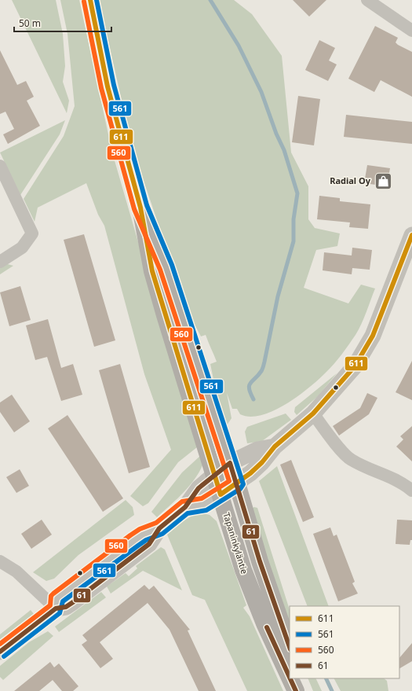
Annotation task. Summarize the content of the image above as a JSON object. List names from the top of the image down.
{
  "streets": {
    "main road": ["Tapaninkyläntie"]
  },
  "places": {
    "shop": ["Radial Oy"]
  },
  "lines": [
    "transit line 611",
    "transit line 561",
    "transit line 560",
    "transit line 61"
  ],
  "legend": [
    "611",
    "561",
    "560",
    "61"
  ],
  "scale_bar": "50 m"
}
